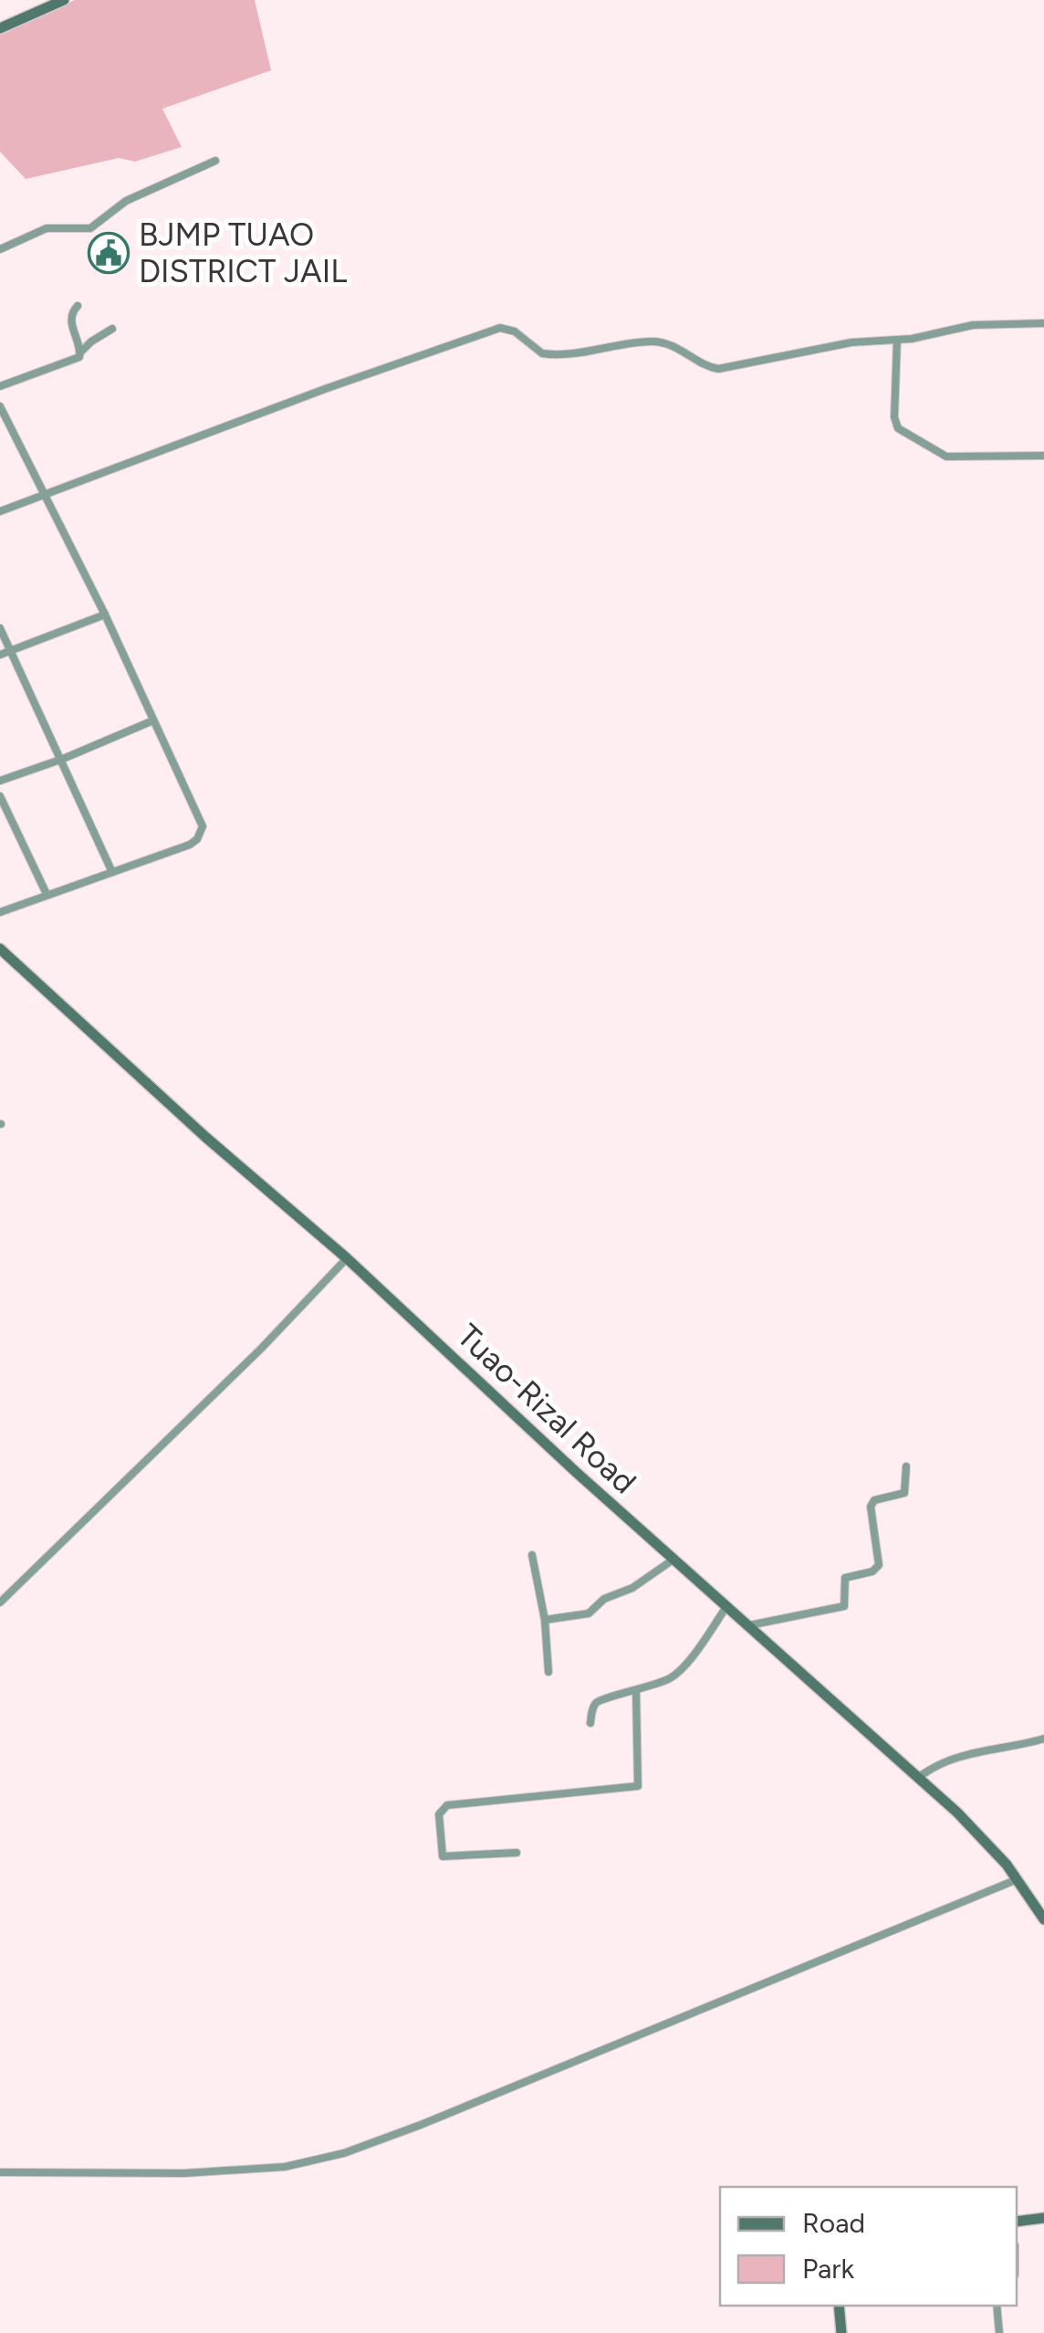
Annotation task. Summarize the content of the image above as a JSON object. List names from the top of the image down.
{
  "streets": {
    "main road": ["Tuao-Rizal Road"]
  },
  "places": {
    "public building": ["BJMP TUAO DISTRICT JAIL"]
  },
  "legend": ["Road", "Park"]
}
